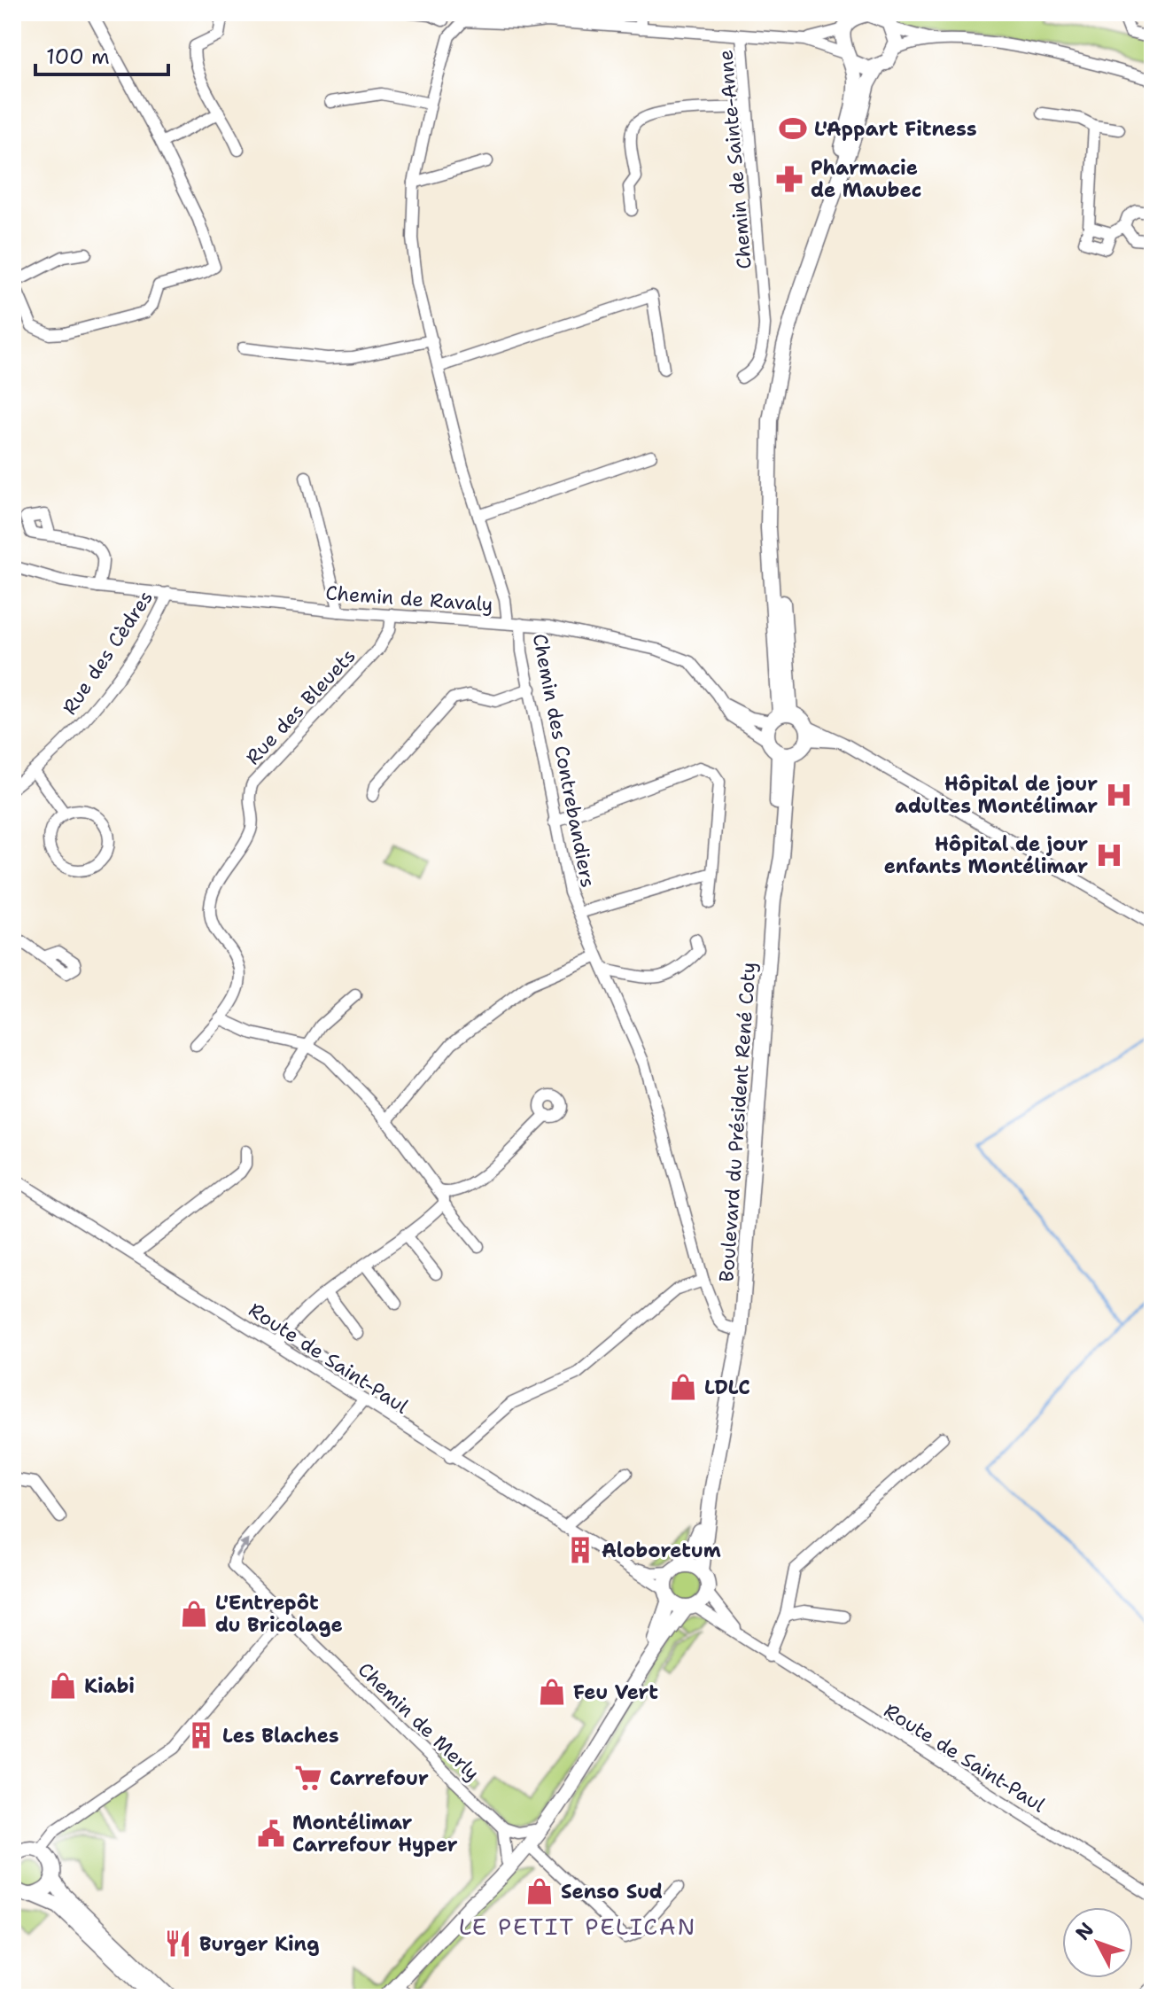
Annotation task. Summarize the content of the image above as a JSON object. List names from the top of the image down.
{
  "streets": {
    "main road": ["Boulevard du Président René Coty"],
    "street": [
      "Chemin de Sainte-Anne",
      "Chemin de Ravaly",
      "Rue des Cèdres",
      "Rue des Bleuets",
      "Chemin des Contrebandiers",
      "Route de Saint-Paul",
      "Chemin de Merly"
    ]
  },
  "crossings": [
    ["Chemin de Ravaly", "Rue des Cèdres"],
    ["Chemin de Ravaly", "Rue des Bleuets"],
    ["Chemin de Ravaly", "Chemin des Contrebandiers"],
    ["Chemin de Ravaly", "Boulevard du Président René Coty"],
    ["Chemin des Contrebandiers", "Boulevard du Président René Coty"],
    ["Boulevard du Président René Coty", "Route de Saint-Paul"],
    ["Route de Saint-Paul", "Chemin de Merly"]
  ],
  "one_way": ["Chemin de Merly"],
  "districts": ["LE PETIT PELICAN"],
  "places": {
    "sports": ["L'Appart Fitness"],
    "pharmacy": ["Pharmacie de Maubec"],
    "hospital": ["Hôpital de jour adultes Montélimar", "Hôpital de jour enfants Montélimar"],
    "shop": [
      "LDLC",
      "L'Entrepôt du Bricolage",
      "Kiabi",
      "Feu Vert",
      "Senso Sud"
    ],
    "building": ["Aloboretum", "Les Blaches"],
    "supermarket": ["Carrefour"],
    "public building": ["Montélimar Carrefour Hyper"],
    "restaurant": ["Burger King"]
  },
  "scale_bar": "100 m",
  "north": "top left"
}
